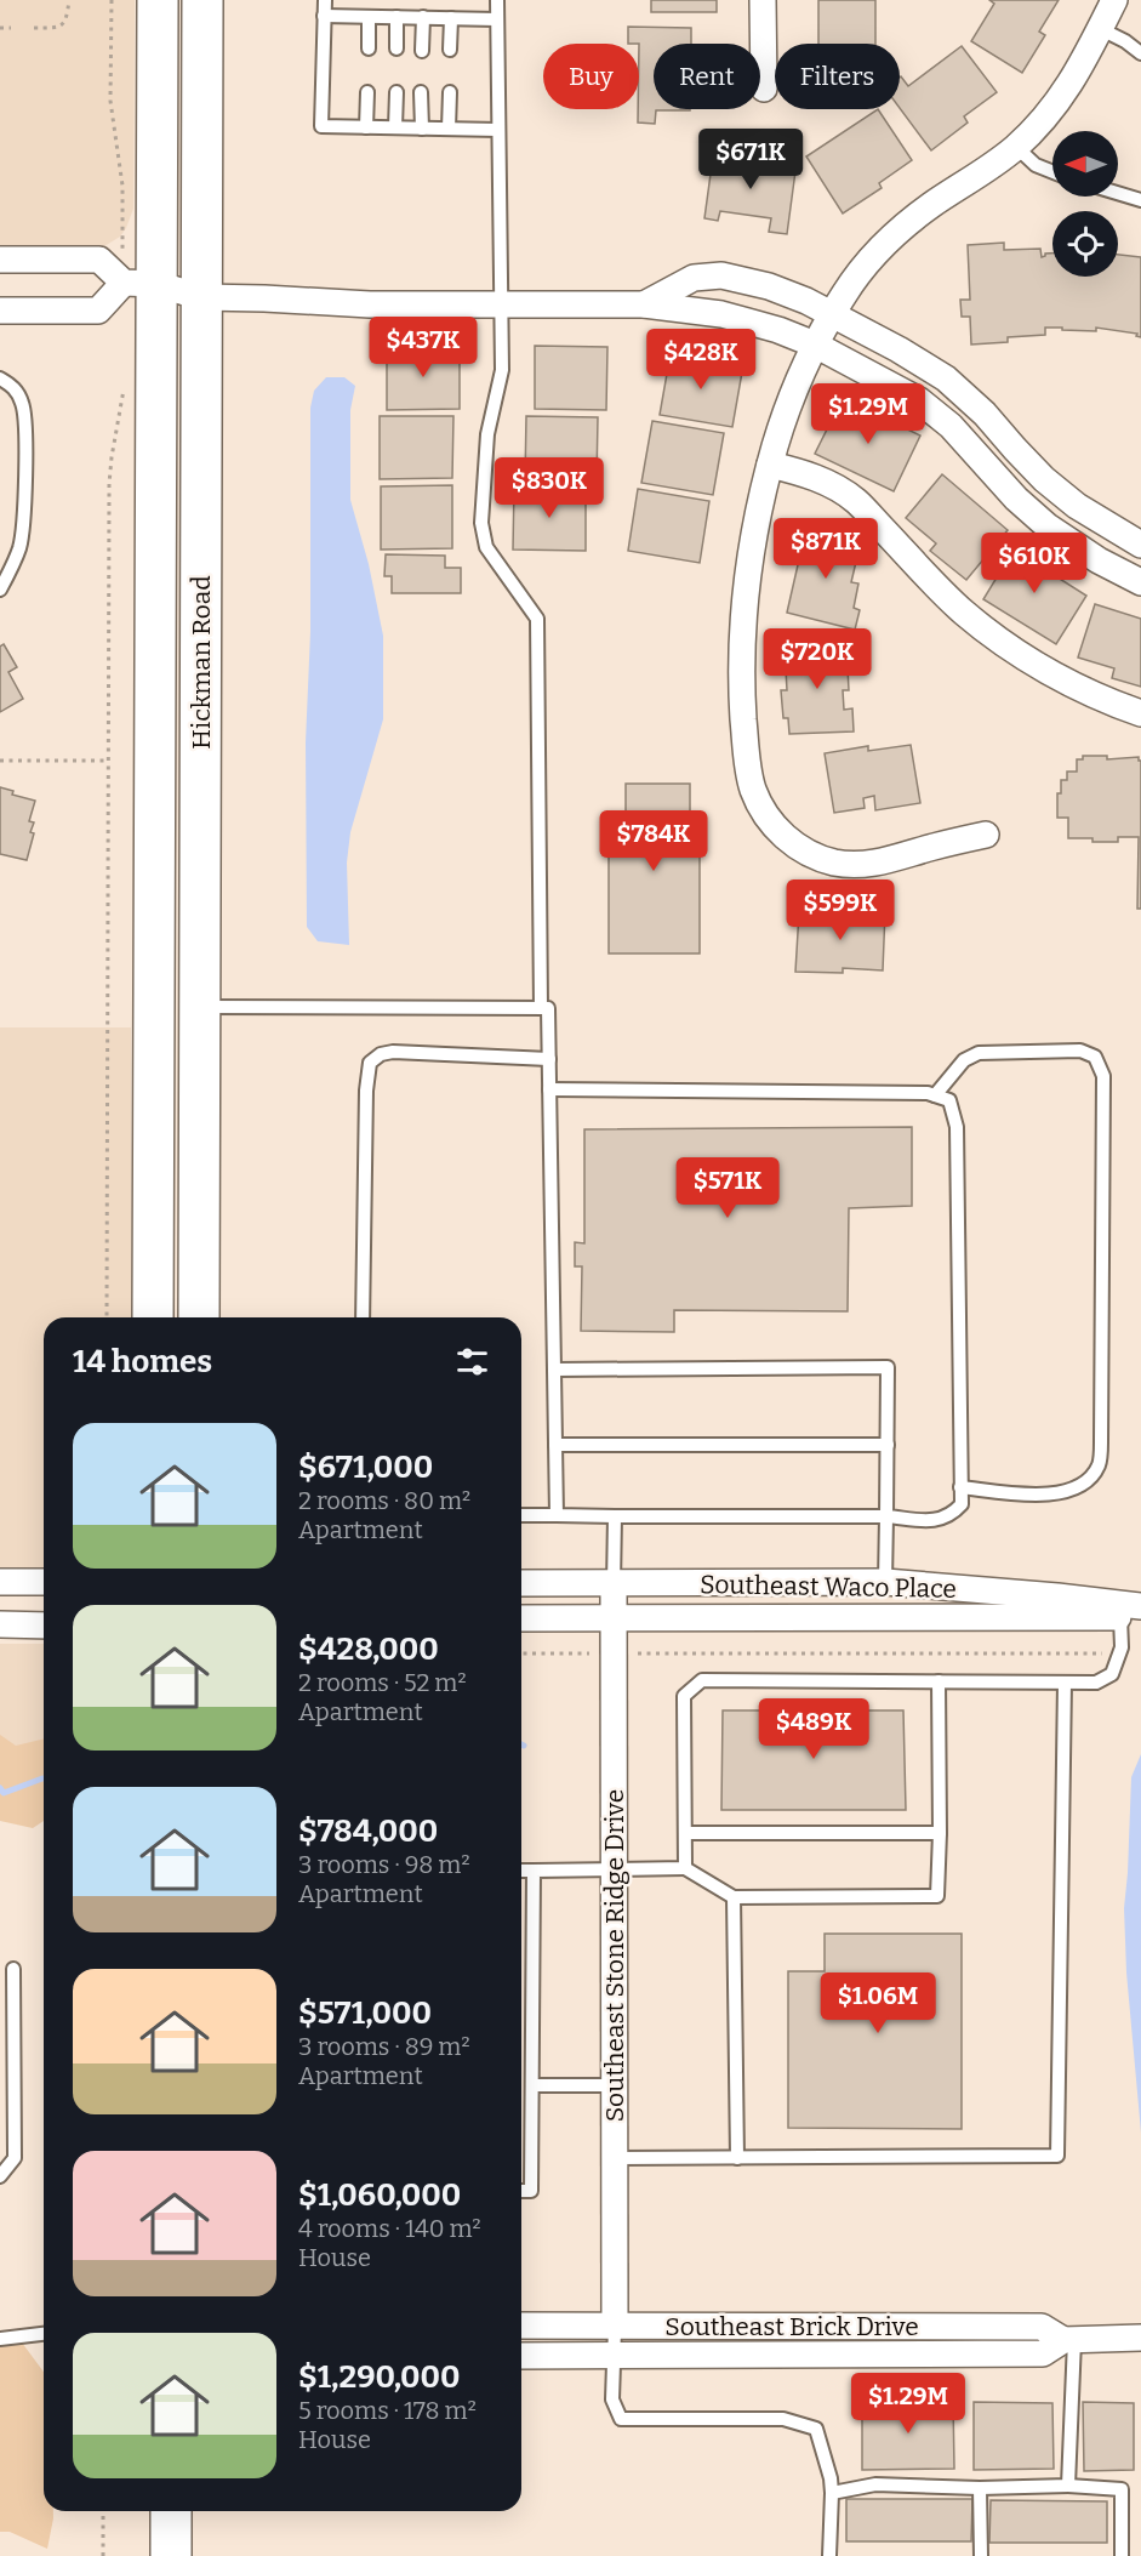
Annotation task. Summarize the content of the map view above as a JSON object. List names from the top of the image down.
{
  "streets": {
    "highway": ["Hickman Road"],
    "street": ["Southeast Waco Place", "Southeast Stone Ridge Drive", "Southeast Brick Drive"]
  },
  "crossings": [
    ["Southeast Waco Place", "Southeast Stone Ridge Drive"],
    ["Southeast Stone Ridge Drive", "Southeast Brick Drive"]
  ],
  "north": "left",
  "page": {
    "chip": ["Buy", "Rent", "Filters"],
    "price": [
      "$671K",
      "$437K",
      "$428K",
      "$1.29M",
      "$830K",
      "$871K",
      "$610K",
      "$720K",
      "$784K",
      "$599K",
      "$571K",
      "$489K",
      "$1.06M",
      "$1.29M"
    ],
    "heading": "14 homes",
    "list": [
      {
        "name": "$671,000",
        "note": "2 rooms · 80 m² · Apartment"
      },
      {
        "name": "$428,000",
        "note": "2 rooms · 52 m² · Apartment"
      },
      {
        "name": "$784,000",
        "note": "3 rooms · 98 m² · Apartment"
      },
      {
        "name": "$571,000",
        "note": "3 rooms · 89 m² · Apartment"
      },
      {
        "name": "$1,060,000",
        "note": "4 rooms · 140 m² · House"
      },
      {
        "name": "$1,290,000",
        "note": "5 rooms · 178 m² · House"
      }
    ]
  }
}
